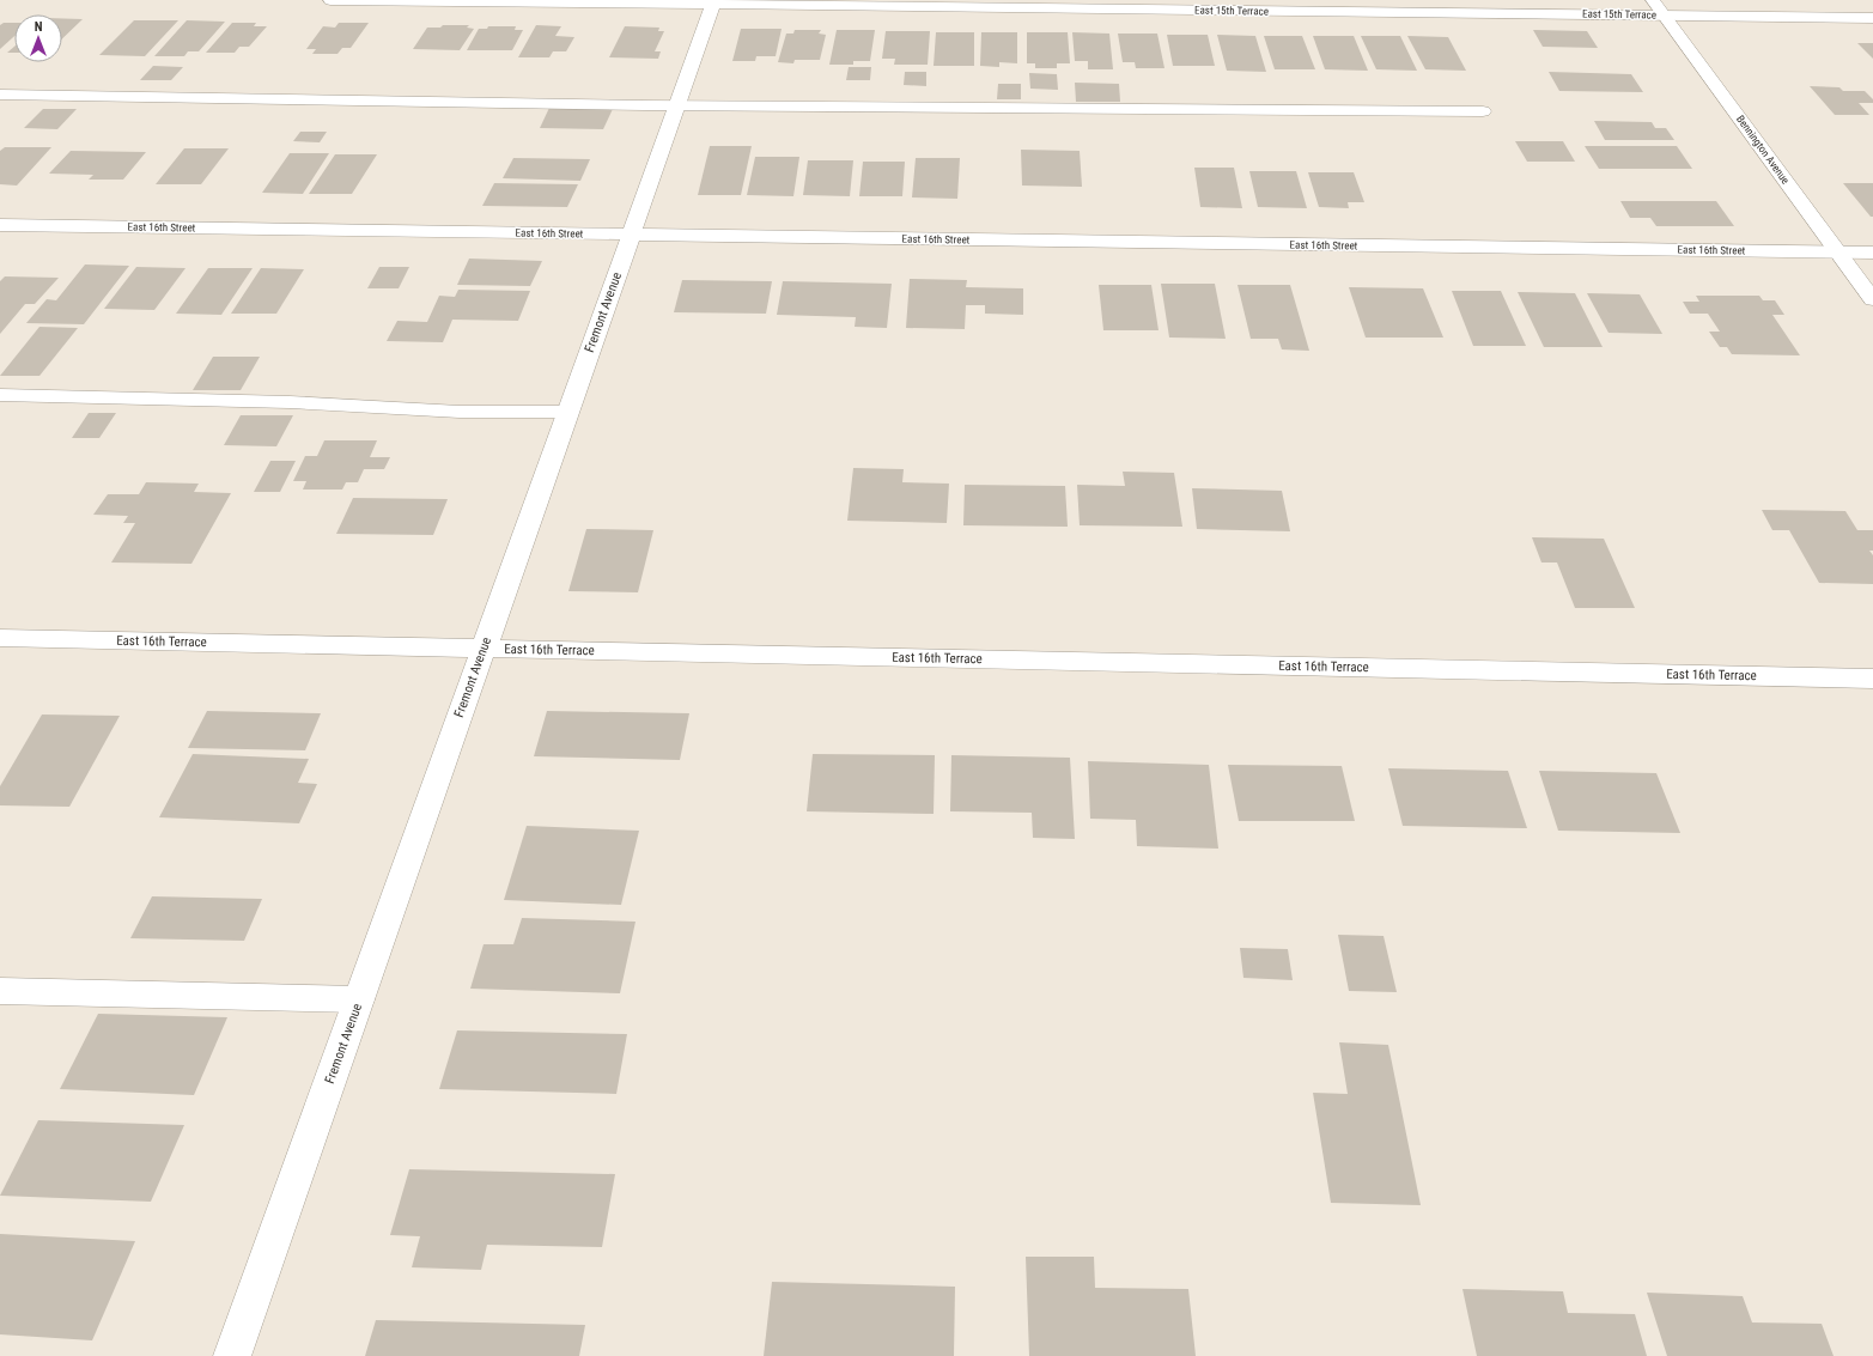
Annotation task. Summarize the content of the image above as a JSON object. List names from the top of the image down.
{
  "streets": {
    "street": [
      "East 15th Terrace",
      "Bennington Avenue",
      "East 16th Street",
      "Fremont Avenue",
      "East 16th Terrace"
    ]
  },
  "crossings": [
    ["East 15th Terrace", "Bennington Avenue"],
    ["East 15th Terrace", "Fremont Avenue"],
    ["Bennington Avenue", "East 16th Street"],
    ["East 16th Street", "Fremont Avenue"],
    ["Fremont Avenue", "East 16th Terrace"]
  ],
  "north": "top"
}
